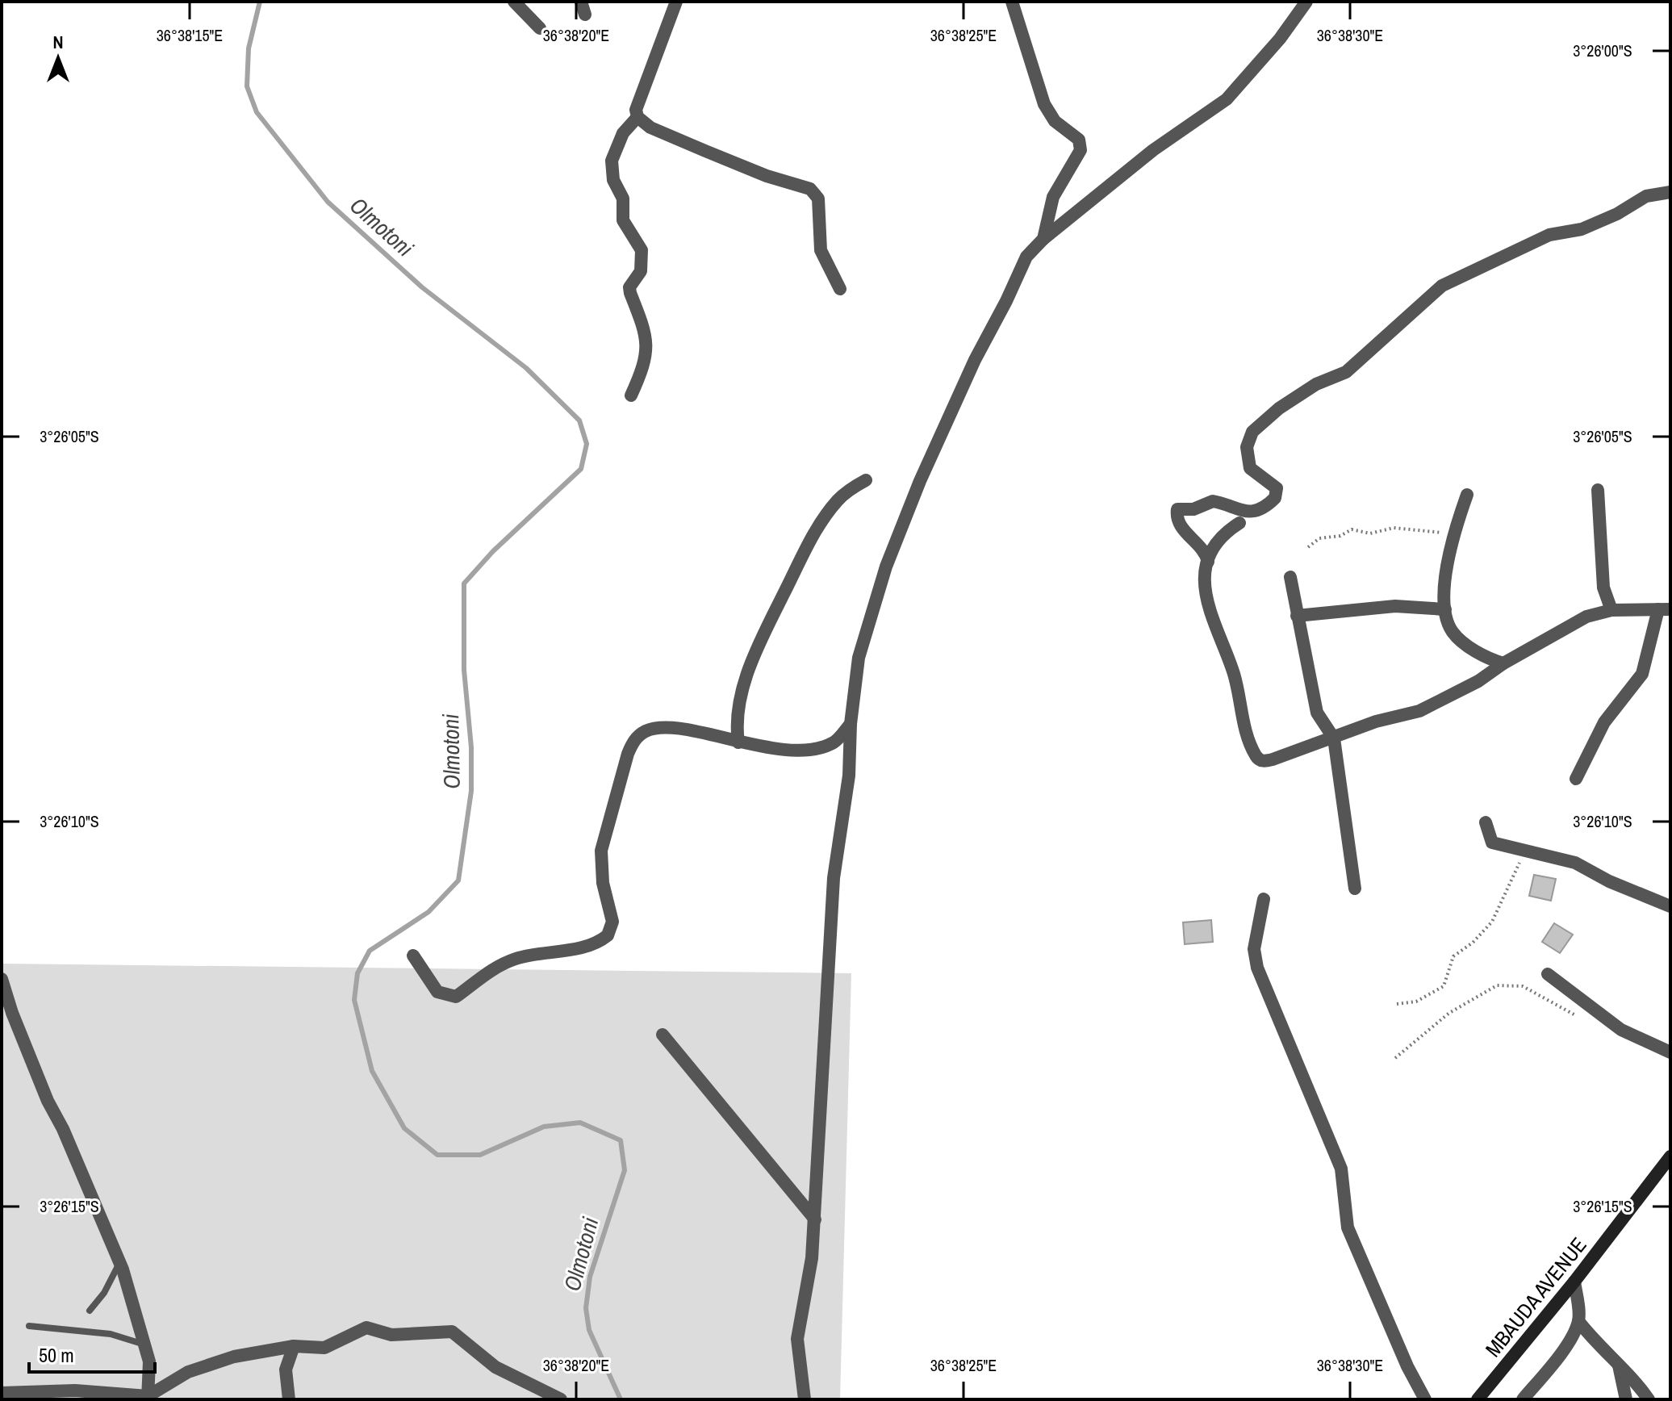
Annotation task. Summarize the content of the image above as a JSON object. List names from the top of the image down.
{
  "streets": {
    "street": ["MBAUDA AVENUE"]
  },
  "water": ["Olmotoni"],
  "scale_bar": "50 m",
  "north": "top",
  "coordinates": [
    "36°38'15\"E",
    "36°38'20\"E",
    "36°38'25\"E",
    "36°38'30\"E",
    "3°26'00\"S",
    "3°26'05\"S",
    "3°26'10\"S",
    "3°26'15\"S"
  ]
}
